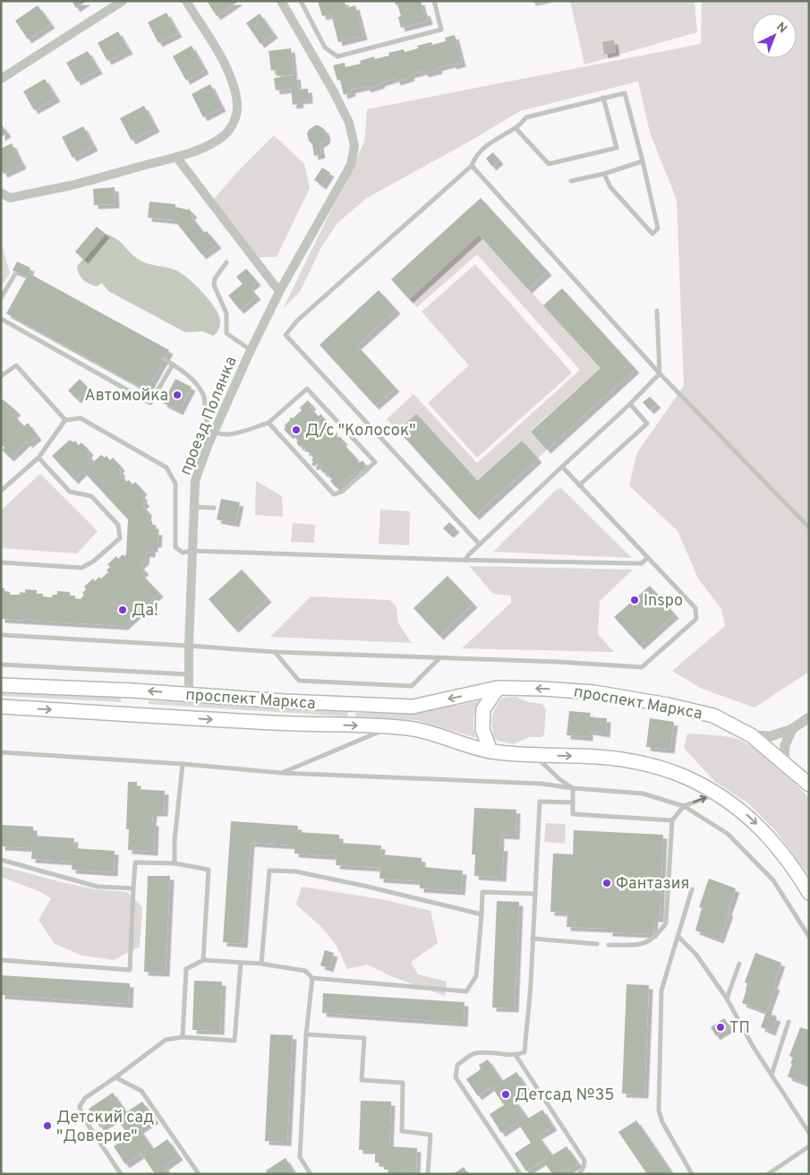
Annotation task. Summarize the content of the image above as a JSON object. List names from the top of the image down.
{
  "streets": {
    "main road": ["проспект Маркса"],
    "street": ["проезд Полянка"]
  },
  "crossings": [
    ["проезд Полянка", "проспект Маркса"]
  ],
  "places": [
    "Автомойка",
    "Д/с \"Колосок\"",
    "Inspo",
    "Да!",
    "Фантазия",
    "ТП",
    "Детсад №35",
    "Детский сад \"Доверие\""
  ],
  "north": "top right"
}
